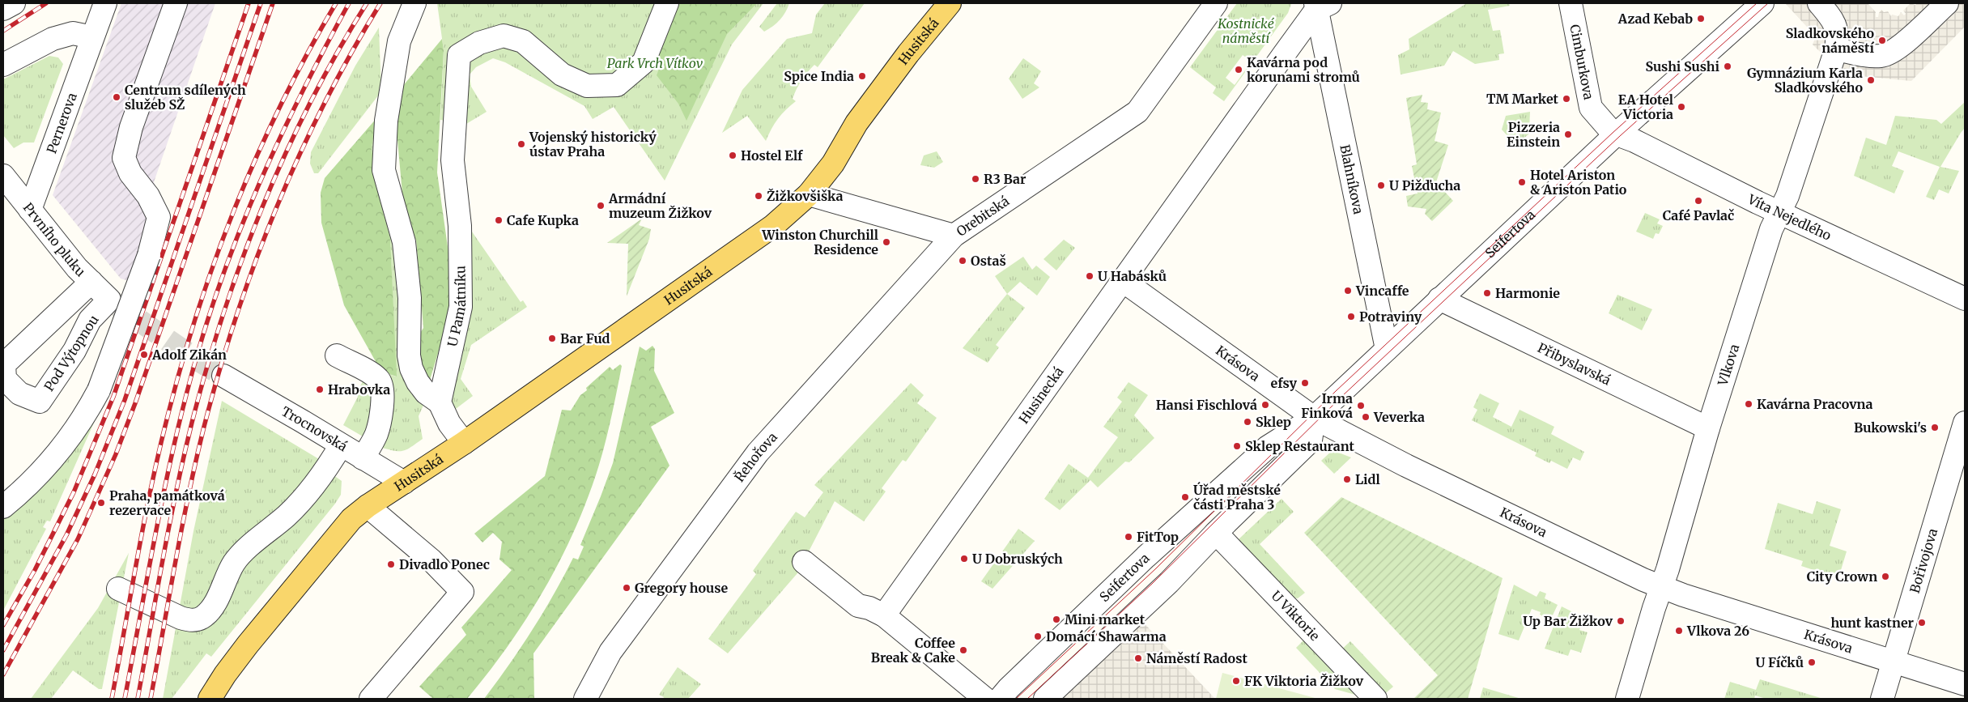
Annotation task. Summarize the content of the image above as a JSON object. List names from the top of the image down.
{
  "streets": {
    "main road": ["Husitská"],
    "street": [
      "Cimburkova",
      "Pernerova",
      "Blahníkova",
      "Orebitská",
      "Víta Nejedlého",
      "Seifertova",
      "Prvního pluku",
      "U Památníku",
      "Pod Výtopnou",
      "Krásova",
      "Přibyslavská",
      "Vlkova",
      "Husinecká",
      "Trocnovská",
      "Řehořova",
      "Bořivojova",
      "U Viktorie"
    ]
  },
  "crossings": [
    ["Husitská", "Orebitská"],
    ["Husitská", "Trocnovská"],
    ["Cimburkova", "Víta Nejedlého"],
    ["Cimburkova", "Seifertova"],
    ["Pernerova", "Prvního pluku"],
    ["Blahníkova", "Seifertova"],
    ["Blahníkova", "Husinecká"],
    ["Orebitská", "Řehořova"],
    ["Víta Nejedlého", "Seifertova"],
    ["Víta Nejedlého", "Vlkova"],
    ["Seifertova", "Krásova"],
    ["Seifertova", "Přibyslavská"],
    ["Prvního pluku", "Pod Výtopnou"],
    ["Krásova", "Vlkova"],
    ["Krásova", "Husinecká"],
    ["Krásova", "Bořivojova"],
    ["Přibyslavská", "Vlkova"]
  ],
  "parks": ["Kostnické náměstí", "Park Vrch Vítkov"],
  "places": [
    "Azad Kebab",
    "Sladkovského náměstí",
    "Sushi Sushi",
    "Kavárna pod korunami stromů",
    "Spice India",
    "Gymnázium Karla Sladkovského",
    "Centrum sdílených služeb SŽ",
    "TM Market",
    "EA Hotel Victoria",
    "Pizzeria Einstein",
    "Vojenský historický ústav Praha",
    "Hostel Elf",
    "R3 Bar",
    "Hotel Ariston & Ariston Patio",
    "U Pižďucha",
    "Žižkovšiška",
    "Café Pavlač",
    "Armádní muzeum Žižkov",
    "Cafe Kupka",
    "Winston Churchill Residence",
    "Ostaš",
    "U Habásků",
    "Vincaffe",
    "Harmonie",
    "Potraviny",
    "Bar Fud",
    "Adolf Zikán",
    "efsy",
    "Hrabovka",
    "Kavárna Pracovna",
    "Hansi Fischlová",
    "Irma Finková",
    "Veverka",
    "Sklep",
    "Bukowski's",
    "Sklep Restaurant",
    "Lidl",
    "Úřad městské části Praha 3",
    "Praha, památková rezervace",
    "FitTop",
    "U Dobruských",
    "Divadlo Ponec",
    "City Crown",
    "Gregory house",
    "Mini market",
    "Up Bar Žižkov",
    "hunt kastner",
    "Vlkova 26",
    "Domácí Shawarma",
    "Coffee Break & Cake",
    "Náměstí Radost",
    "U Fíčků",
    "FK Viktoria Žižkov"
  ]
}
